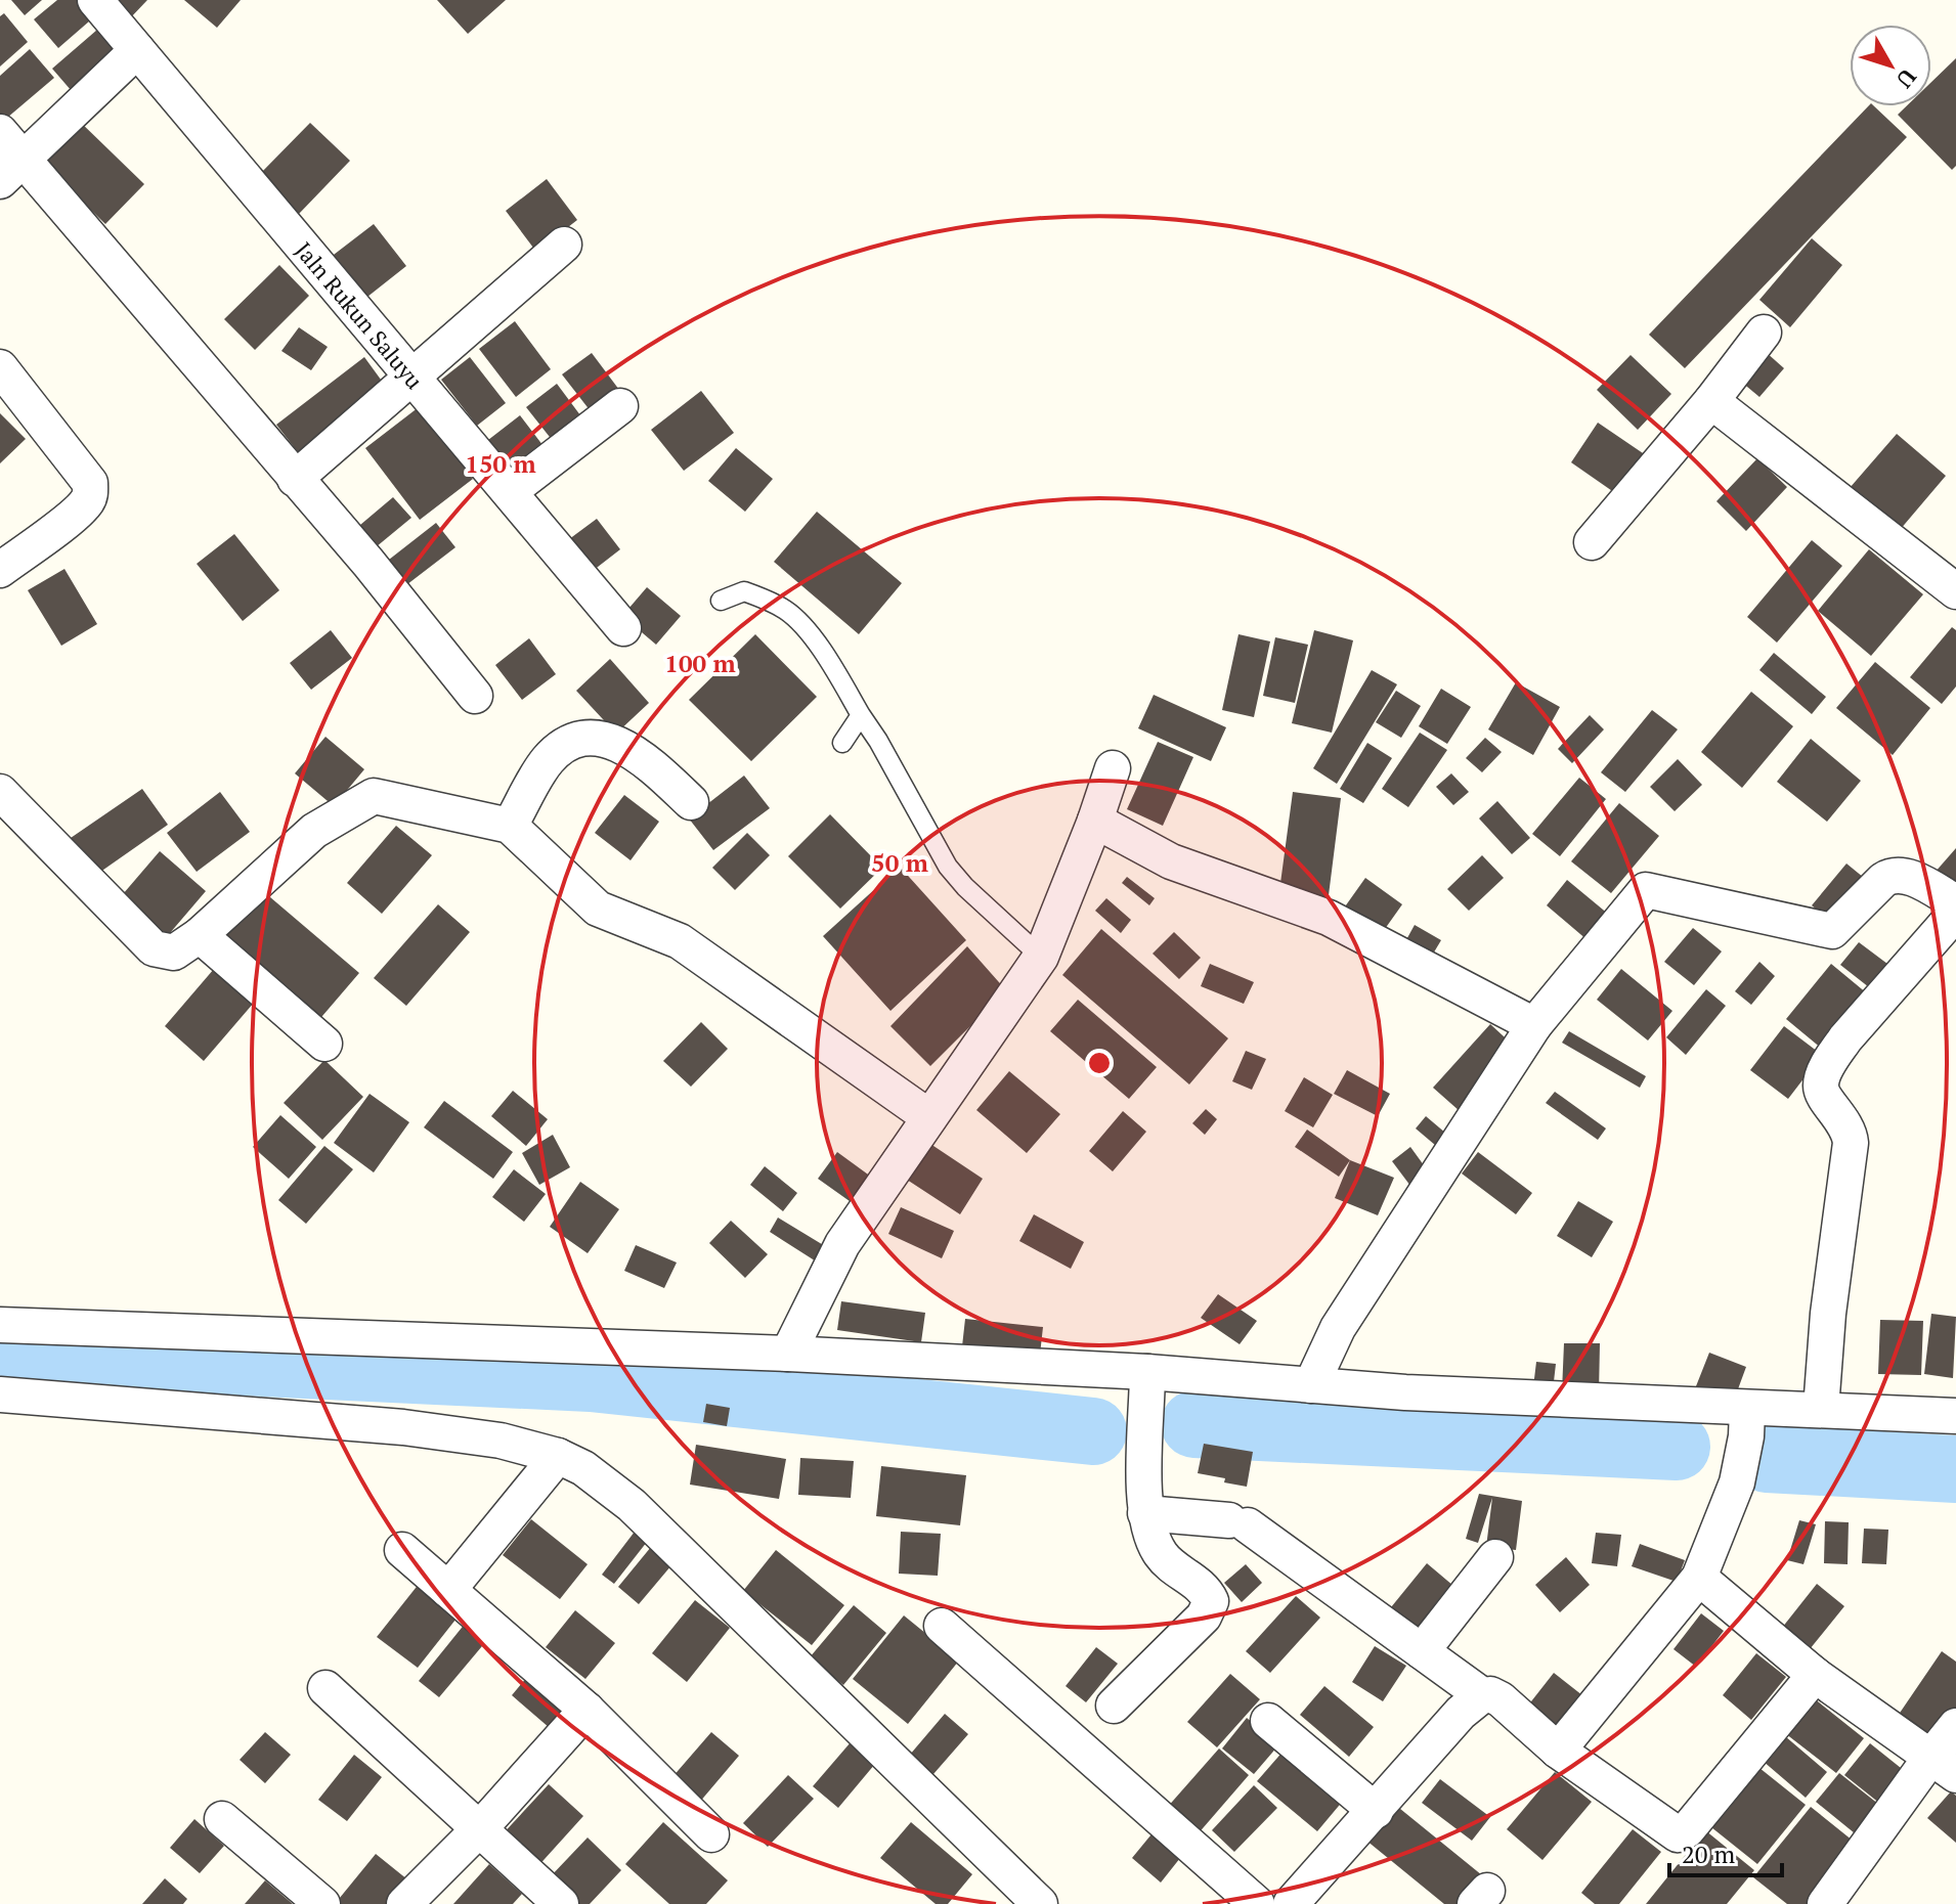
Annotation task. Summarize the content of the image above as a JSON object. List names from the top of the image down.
{
  "streets": {
    "street": ["Jaln Rukun Saluyu"]
  },
  "scale_bar": "20 m",
  "north": "bottom right",
  "rings": ["150 m", "100 m", "50 m"]
}
